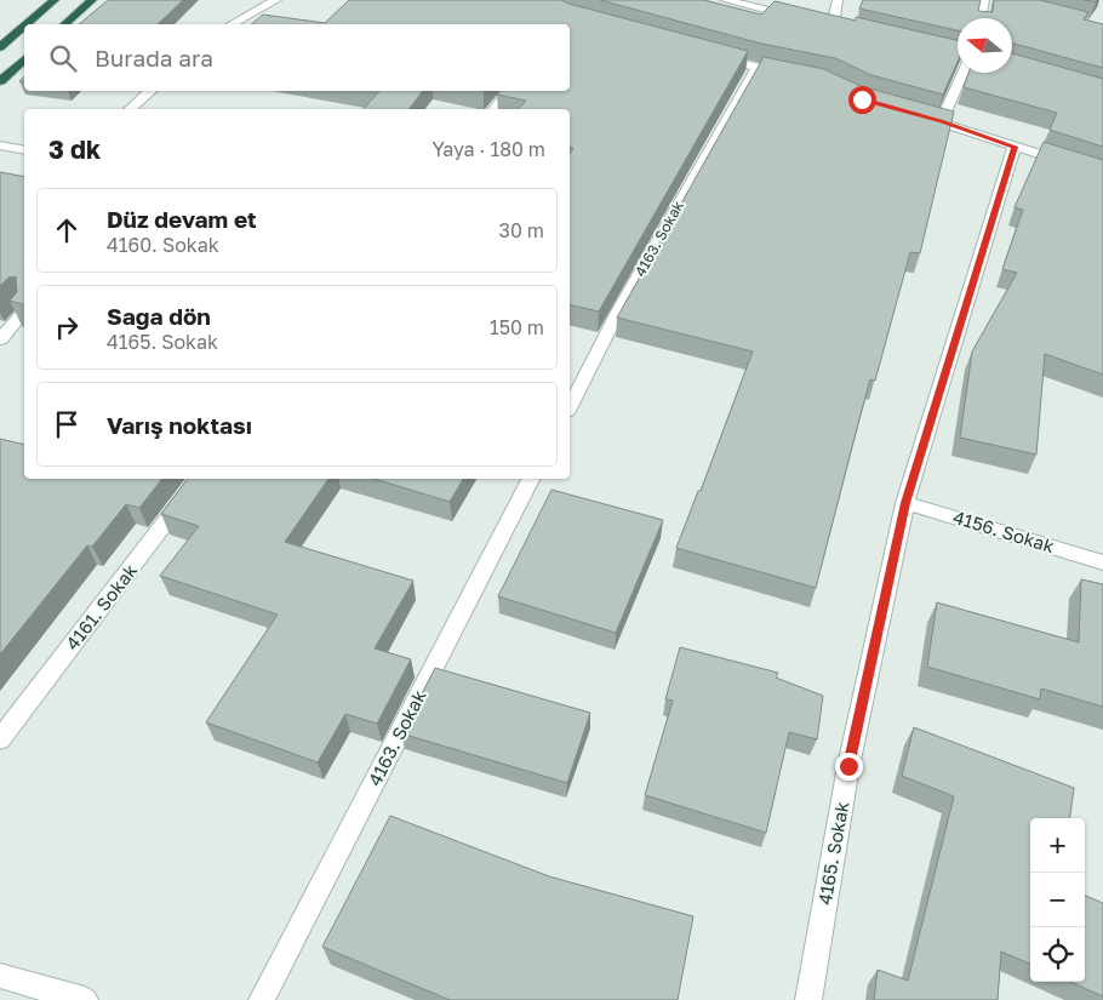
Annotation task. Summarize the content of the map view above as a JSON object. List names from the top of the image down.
{
  "streets": {
    "street": [
      "4163. Sokak",
      "4156. Sokak",
      "4161. Sokak",
      "4165. Sokak"
    ]
  },
  "crossings": [
    ["4156. Sokak", "4165. Sokak"]
  ],
  "north": "left",
  "page": {
    "search": "Burada ara",
    "heading": ["3 dk", "Yaya · 180 m"],
    "list": [
      ["Düz devam et", "4160. Sokak", "30 m"],
      ["Sağa dön", "4165. Sokak", "150 m"],
      "Varış noktası"
    ],
    "map_buttons": ["+", "−"]
  }
}
